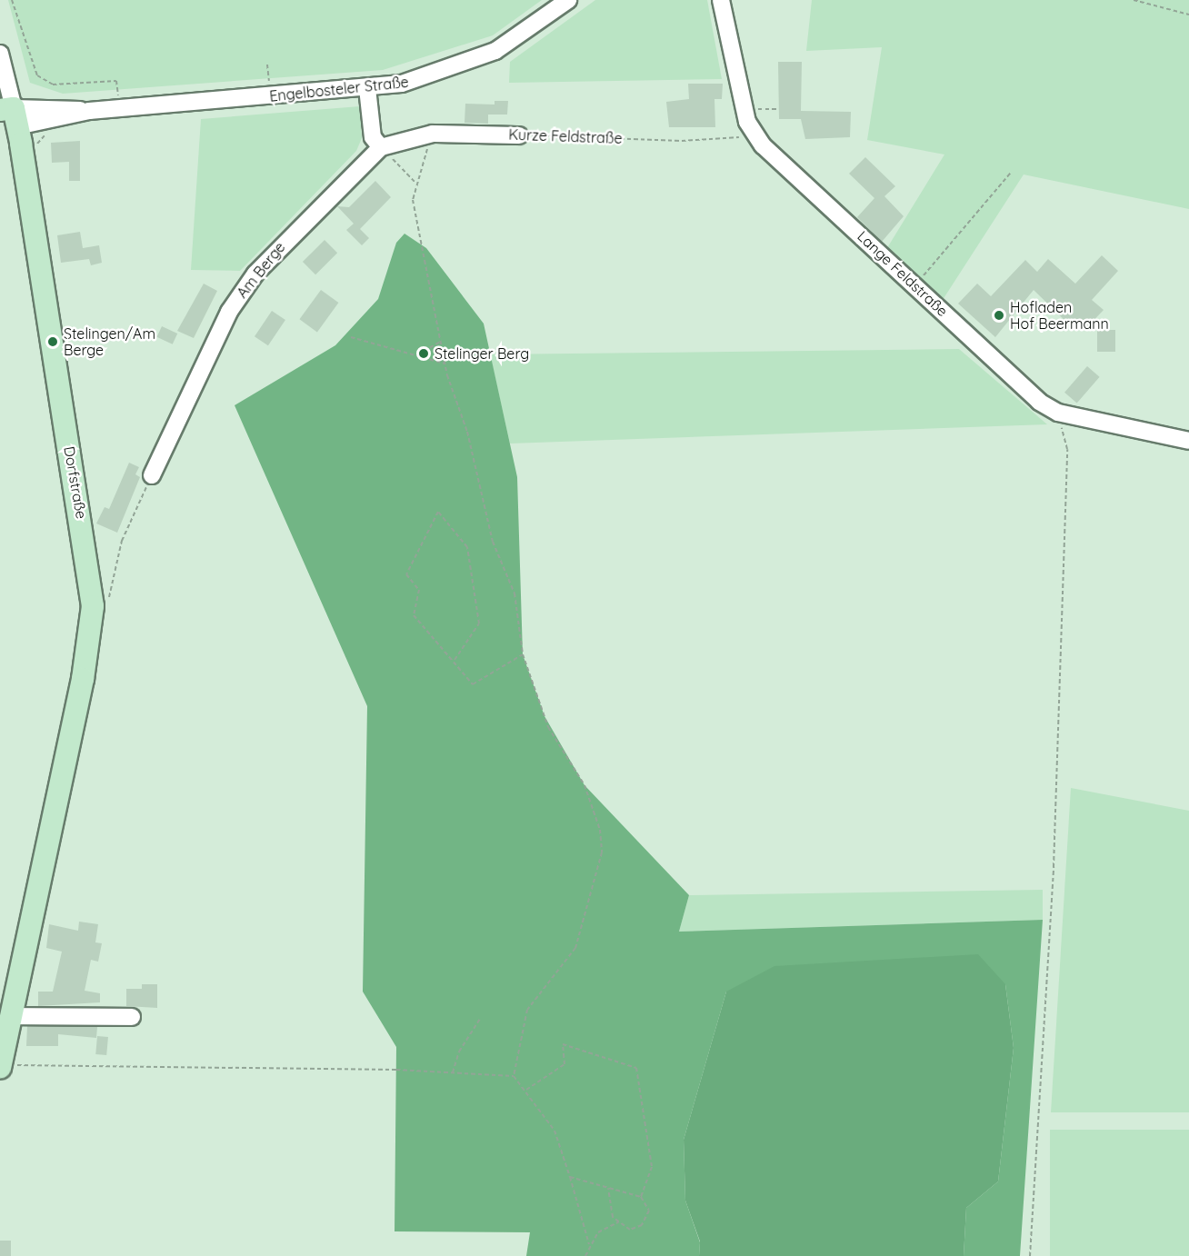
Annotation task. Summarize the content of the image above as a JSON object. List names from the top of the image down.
{
  "streets": {
    "main road": ["Dorfstraße"],
    "street": [
      "Engelbosteler Straße",
      "Kurze Feldstraße",
      "Am Berge",
      "Lange Feldstraße"
    ]
  },
  "crossings": [
    ["Engelbosteler Straße", "Dorfstraße"],
    ["Kurze Feldstraße", "Am Berge"],
    ["Kurze Feldstraße", "Lange Feldstraße"]
  ],
  "places": ["Hofladen Hof Beermann", "Stelingen/Am Berge", "Stelinger Berg"]
}
